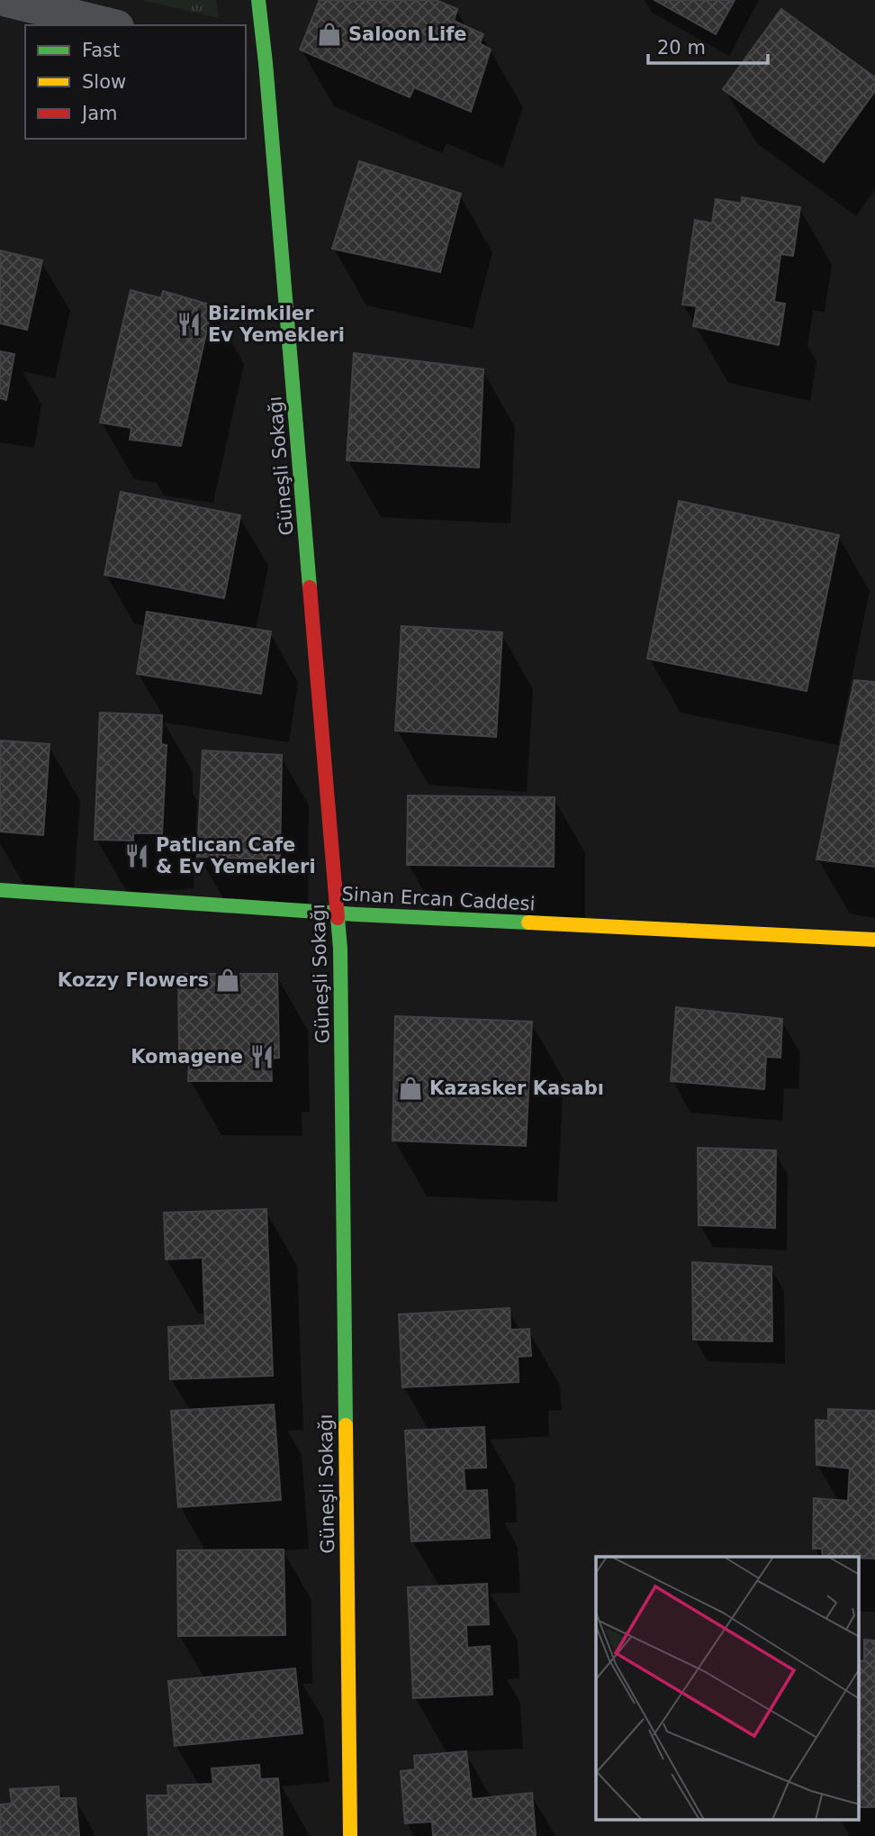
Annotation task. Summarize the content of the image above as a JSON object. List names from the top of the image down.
{
  "streets": {
    "street": ["Güneşli Sokağı", "Sinan Ercan Caddesi"]
  },
  "crossings": [
    ["Güneşli Sokağı", "Sinan Ercan Caddesi"]
  ],
  "places": {
    "shop": ["Saloon Life", "Kozzy Flowers", "Kazasker Kasabı"],
    "restaurant": ["Bizimkiler Ev Yemekleri", "Patlıcan Cafe & Ev Yemekleri", "Komagene"]
  },
  "legend": ["Fast", "Slow", "Jam"],
  "scale_bar": "20 m"
}
